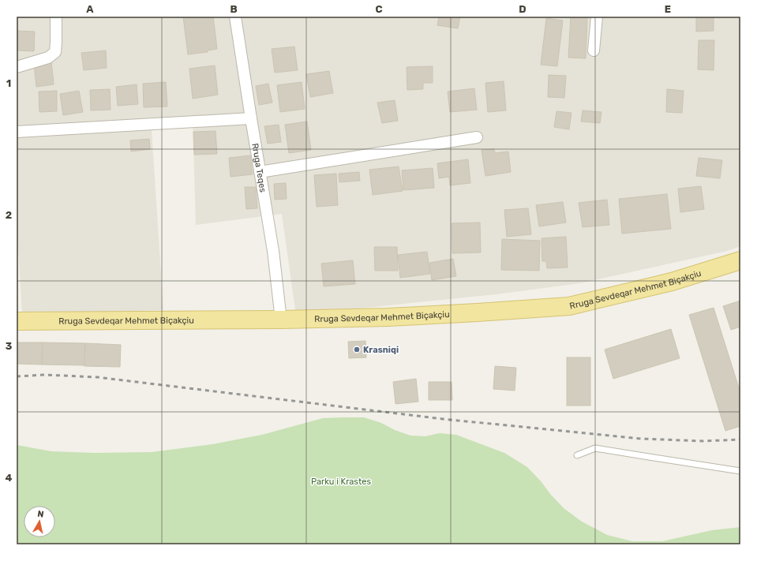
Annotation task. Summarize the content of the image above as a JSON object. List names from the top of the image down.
{
  "streets": {
    "main road": ["Rruga Sevdeqar Mehmet Biçakçiu"],
    "street": ["Rruga Teqes"]
  },
  "crossings": [
    ["Rruga Teqes", "Rruga Sevdeqar Mehmet Biçakçiu"]
  ],
  "parks": ["Parku i Krastes"],
  "places": ["Krasniqi"],
  "north": "top",
  "grid": {
    "columns": [
      "A",
      "B",
      "C",
      "D",
      "E"
    ],
    "rows": [
      "1",
      "2",
      "3",
      "4"
    ]
  }
}
